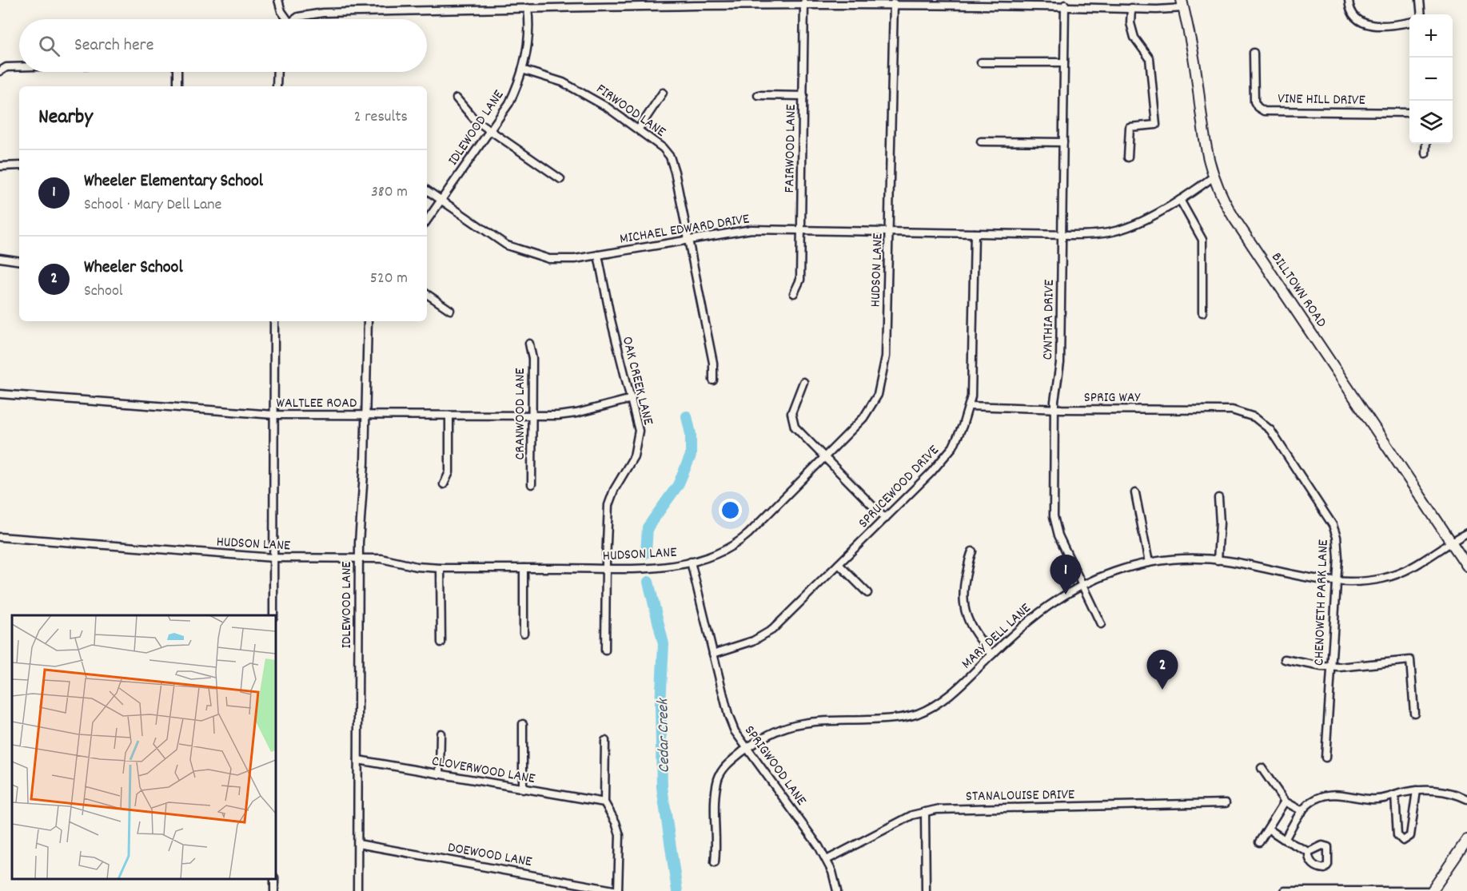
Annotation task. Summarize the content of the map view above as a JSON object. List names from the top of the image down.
{
  "streets": {
    "main road": ["BILLTOWN ROAD"],
    "street": [
      "VINE HILL DRIVE",
      "FIRWOOD LANE",
      "IDLEWOOD LANE",
      "FAIRWOOD LANE",
      "MICHAEL EDWARD DRIVE",
      "HUDSON LANE",
      "CYNTHIA DRIVE",
      "OAK CREEK LANE",
      "SPRIG WAY",
      "WALTLEE ROAD",
      "CRANWOOD LANE",
      "SPRUCEWOOD DRIVE",
      "CHENOWETH PARK LANE",
      "MARY DELL LANE",
      "SPRIGWOOD LANE",
      "CLOVERWOOD LANE",
      "STANALOUISE DRIVE",
      "DOEWOOD LANE"
    ]
  },
  "crossings": [
    ["FIRWOOD LANE", "IDLEWOOD LANE"],
    ["FIRWOOD LANE", "MICHAEL EDWARD DRIVE"],
    ["IDLEWOOD LANE", "MICHAEL EDWARD DRIVE"],
    ["IDLEWOOD LANE", "HUDSON LANE"],
    ["IDLEWOOD LANE", "WALTLEE ROAD"],
    ["IDLEWOOD LANE", "CLOVERWOOD LANE"],
    ["IDLEWOOD LANE", "DOEWOOD LANE"],
    ["FAIRWOOD LANE", "MICHAEL EDWARD DRIVE"],
    ["MICHAEL EDWARD DRIVE", "HUDSON LANE"],
    ["MICHAEL EDWARD DRIVE", "BILLTOWN ROAD"],
    ["MICHAEL EDWARD DRIVE", "CYNTHIA DRIVE"],
    ["MICHAEL EDWARD DRIVE", "OAK CREEK LANE"],
    ["MICHAEL EDWARD DRIVE", "SPRUCEWOOD DRIVE"],
    ["HUDSON LANE", "OAK CREEK LANE"],
    ["HUDSON LANE", "SPRIGWOOD LANE"],
    ["BILLTOWN ROAD", "MARY DELL LANE"],
    ["CYNTHIA DRIVE", "SPRIG WAY"],
    ["CYNTHIA DRIVE", "MARY DELL LANE"],
    ["OAK CREEK LANE", "WALTLEE ROAD"],
    ["SPRIG WAY", "SPRUCEWOOD DRIVE"],
    ["SPRIG WAY", "CHENOWETH PARK LANE"],
    ["WALTLEE ROAD", "CRANWOOD LANE"],
    ["SPRUCEWOOD DRIVE", "SPRIGWOOD LANE"],
    ["CHENOWETH PARK LANE", "MARY DELL LANE"],
    ["MARY DELL LANE", "SPRIGWOOD LANE"],
    ["SPRIGWOOD LANE", "STANALOUISE DRIVE"]
  ],
  "water": ["Cedar Creek"],
  "page": {
    "map_buttons": ["+", "−"],
    "search": "Search here",
    "heading": ["Nearby", "2 results"],
    "list": [
      {
        "mark": "1",
        "name": "Wheeler Elementary School",
        "note": "School · Mary Dell Lane",
        "value": "380 m"
      },
      {
        "mark": "2",
        "name": "Wheeler School",
        "note": "School",
        "value": "520 m"
      }
    ],
    "pins": ["1", "2"]
  }
}
